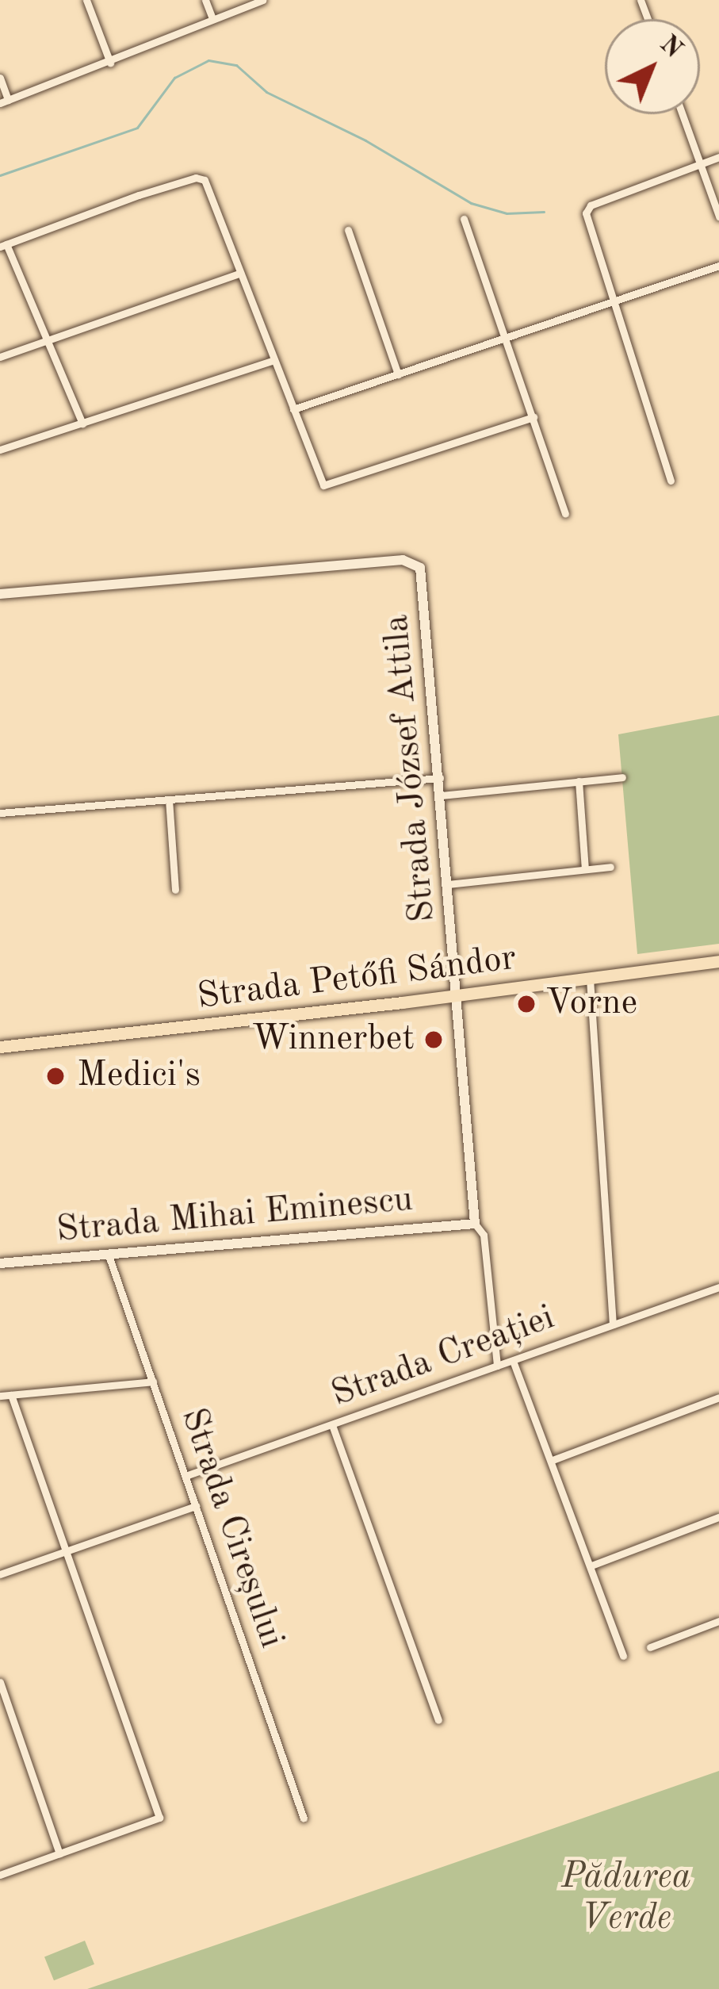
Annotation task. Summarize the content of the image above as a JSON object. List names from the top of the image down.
{
  "streets": {
    "main road": ["Strada Petőfi Sándor"],
    "street": [
      "Strada József Attila",
      "Strada Mihai Eminescu",
      "Strada Creației",
      "Strada Cireșului"
    ]
  },
  "crossings": [
    ["Strada József Attila", "Strada Petőfi Sándor"],
    ["Strada József Attila", "Strada Mihai Eminescu"],
    ["Strada József Attila", "Strada Creației"],
    ["Strada Mihai Eminescu", "Strada Cireșului"],
    ["Strada Creației", "Strada Cireșului"]
  ],
  "parks": ["Pădurea Verde"],
  "places": ["Vorne", "Winnerbet", "Medici's"],
  "north": "top right"
}
